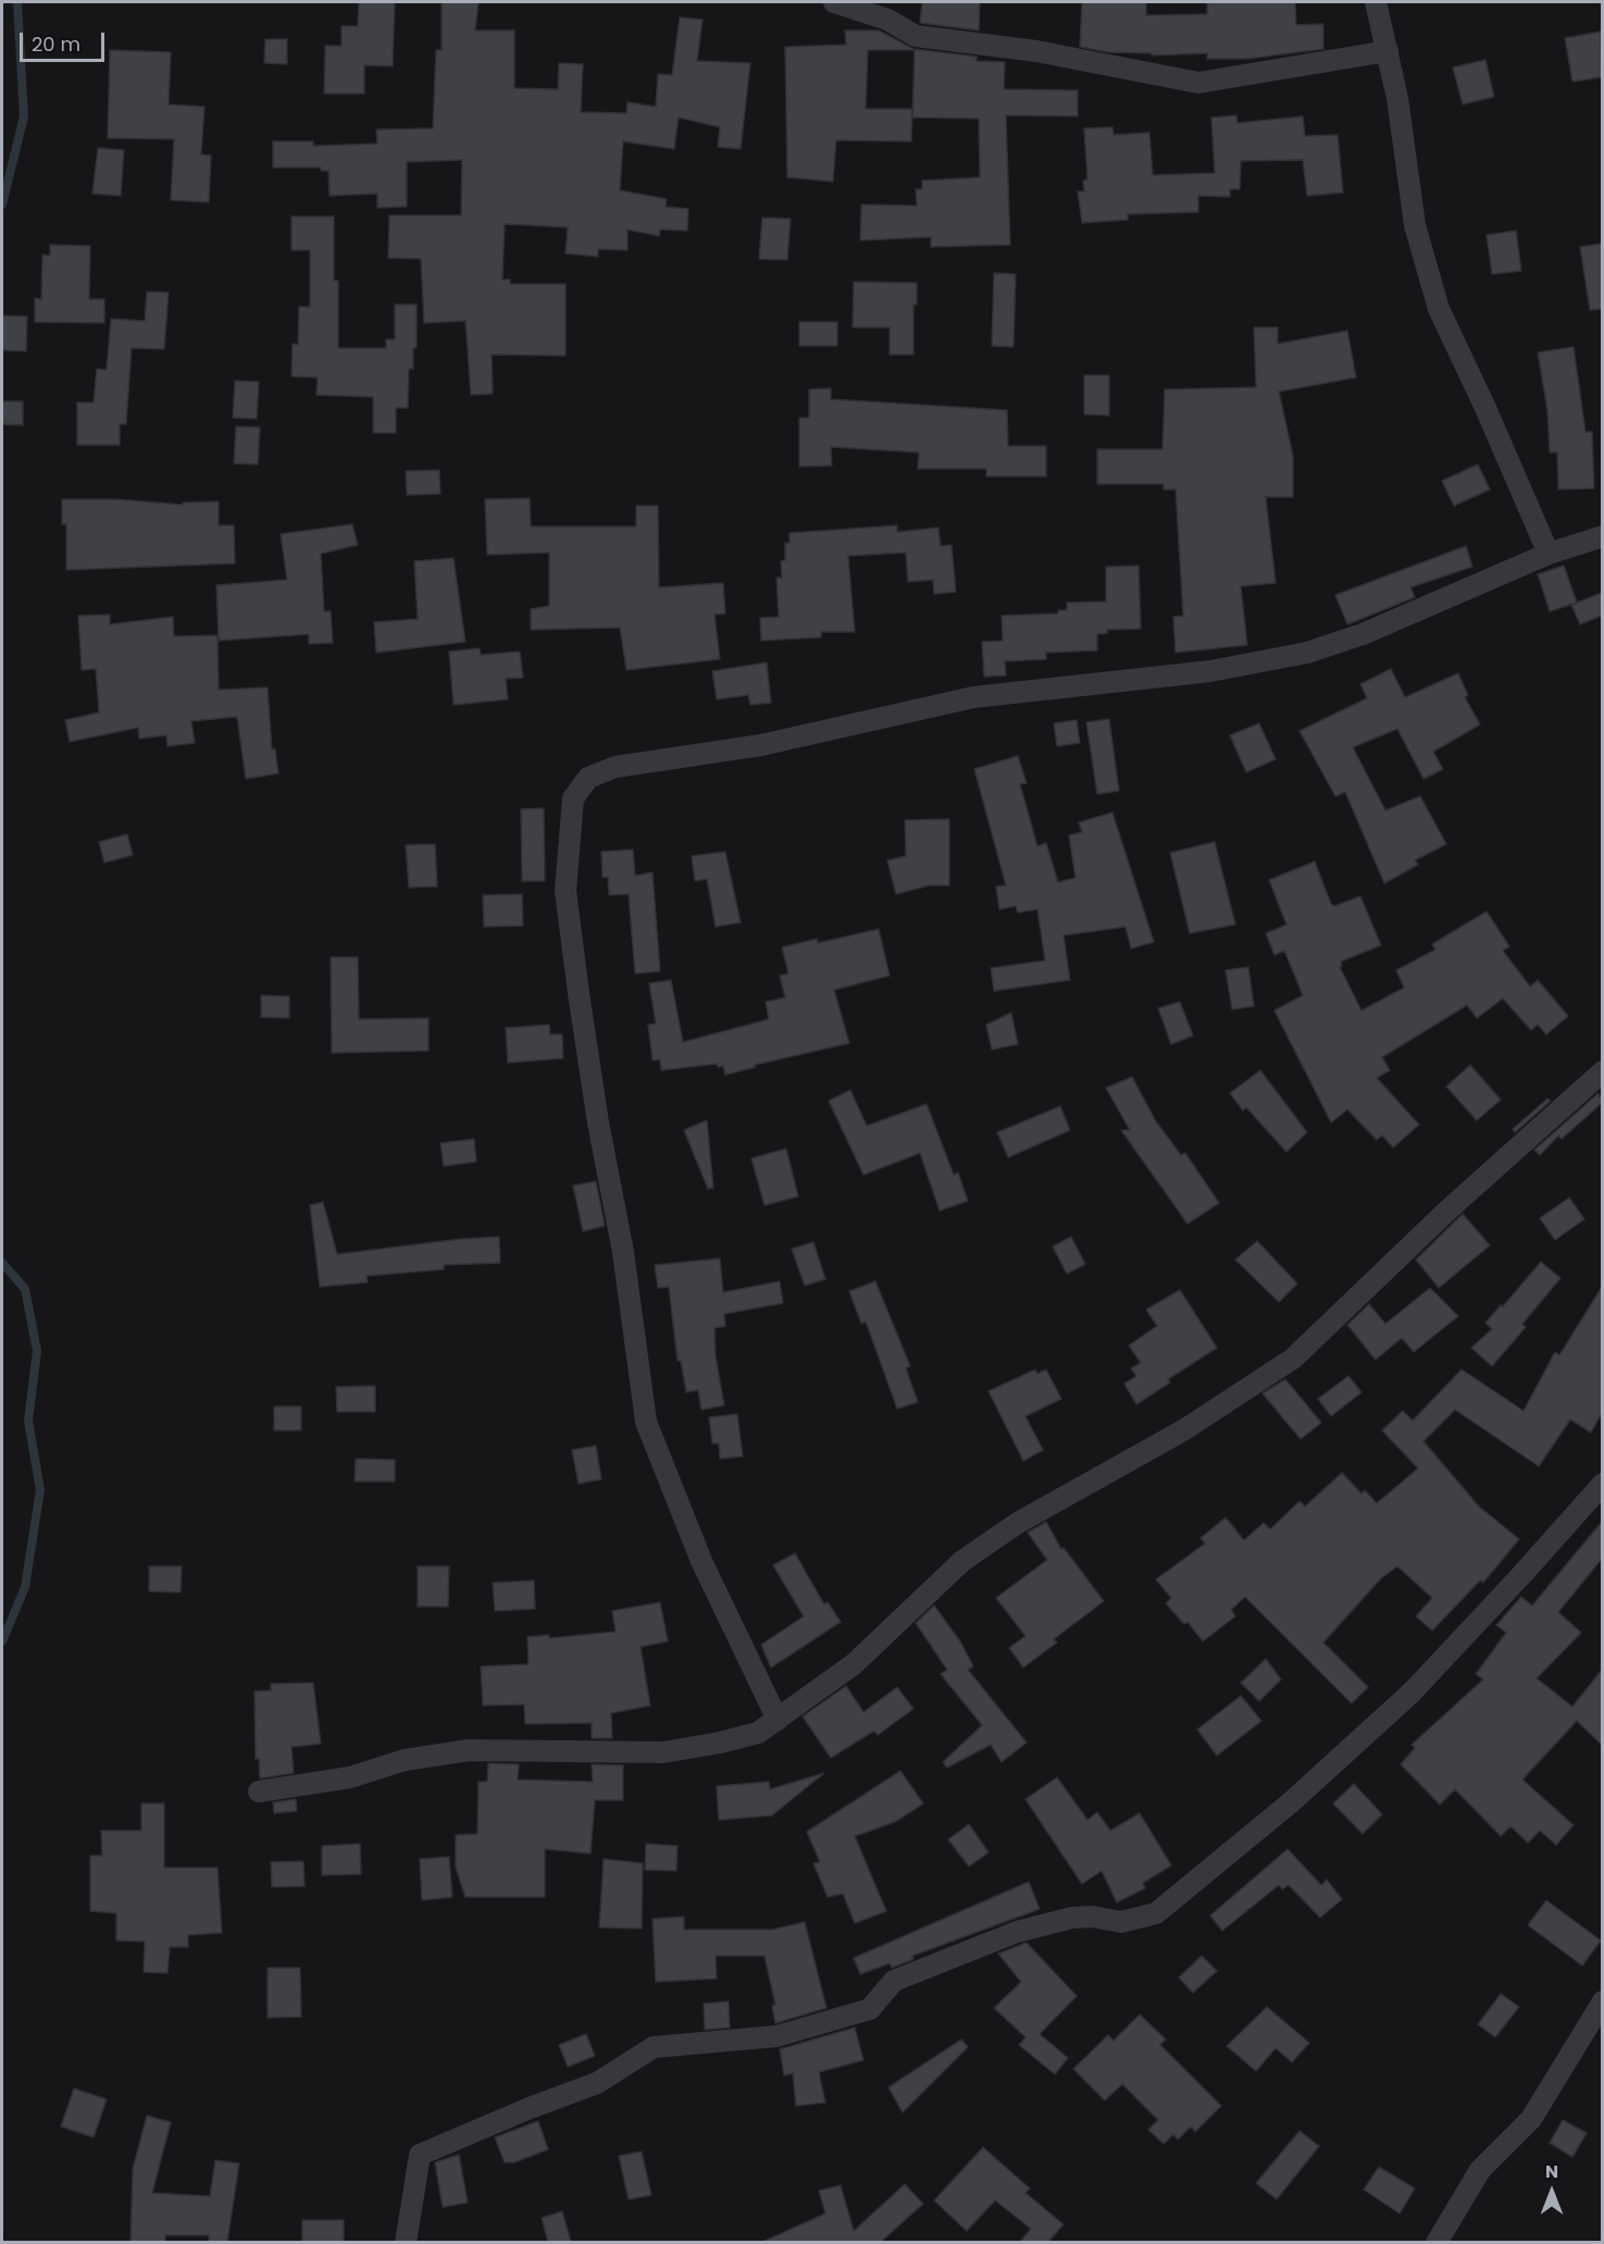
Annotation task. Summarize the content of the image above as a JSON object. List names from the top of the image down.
{
  "scale_bar": "20 m",
  "north": "top"
}
